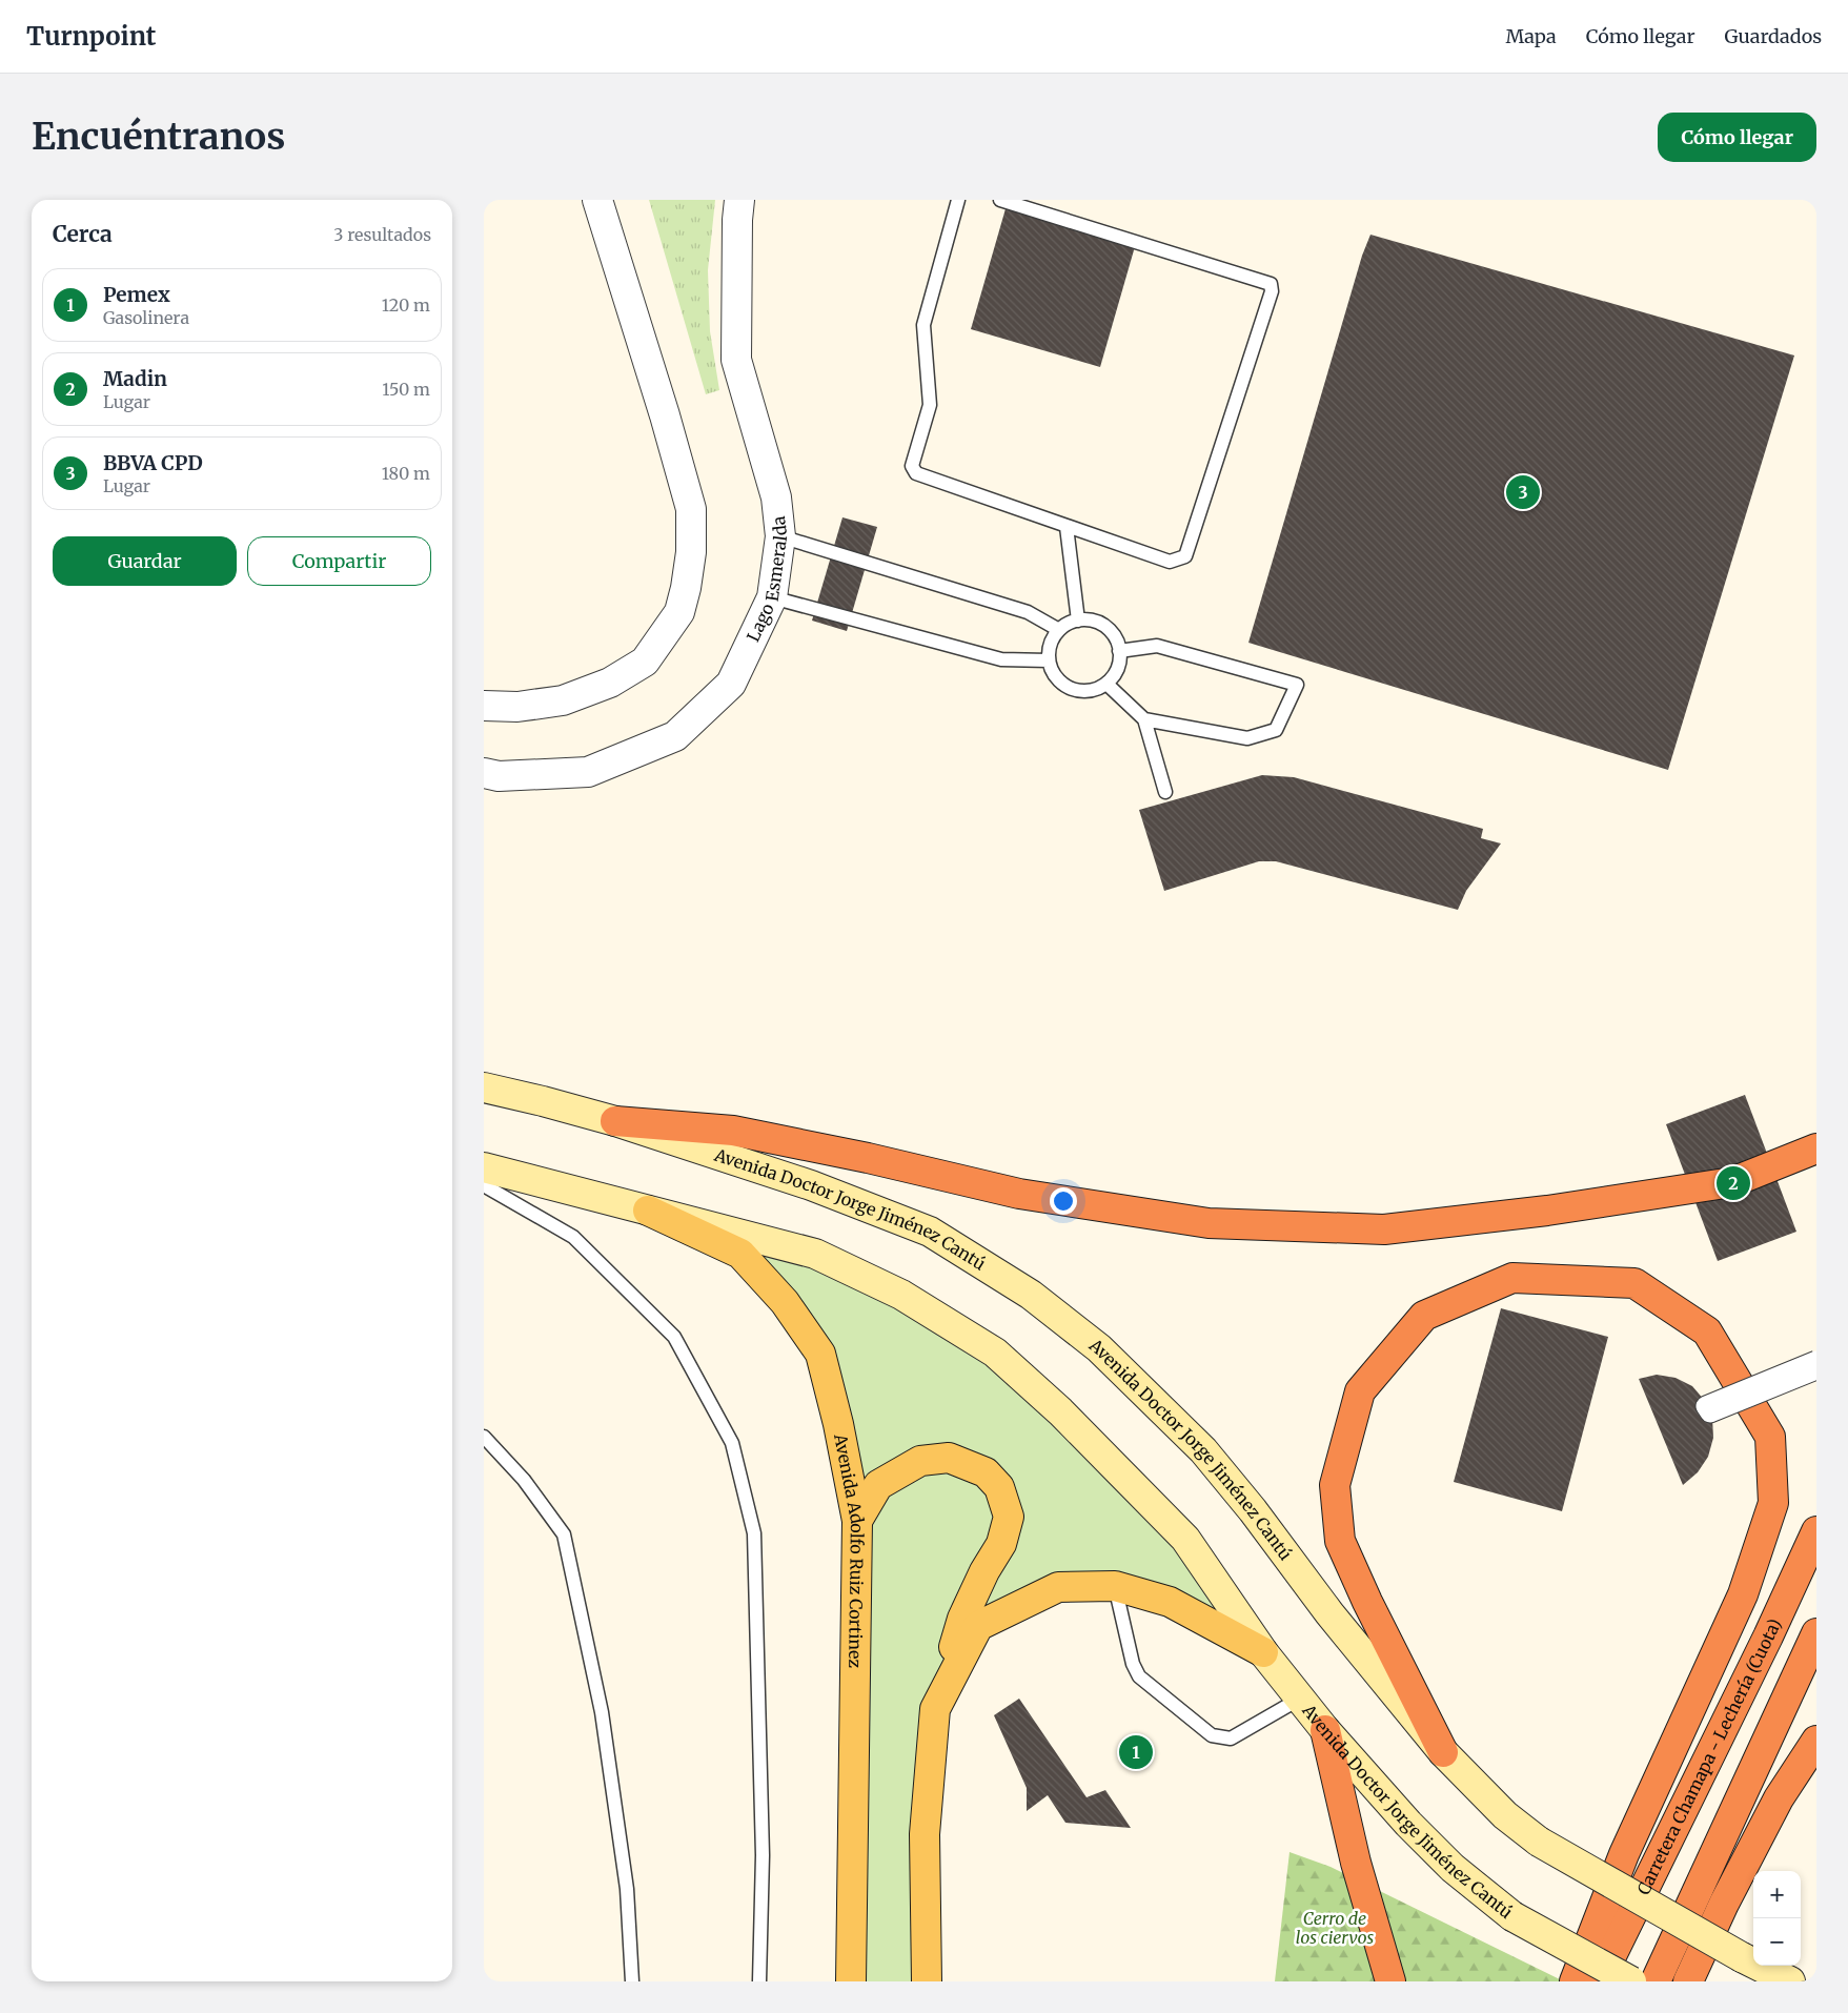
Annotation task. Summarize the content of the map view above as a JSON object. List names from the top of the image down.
{
  "streets": {
    "highway": ["Carretera Chamapa - Lechería (Cuota)"],
    "main road": ["Avenida Doctor Jorge Jiménez Cantú", "Avenida Adolfo Ruiz Cortinez"],
    "street": ["Lago Esmeralda"]
  },
  "crossings": [
    ["Avenida Doctor Jorge Jiménez Cantú", "Avenida Adolfo Ruiz Cortinez"]
  ],
  "parks": ["Cerro de los ciervos"],
  "page": {
    "header": "Turnpoint",
    "nav": ["Mapa", "Cómo llegar", "Guardados"],
    "buttons": [
      "Cómo llegar",
      ["Guardar", "Compartir"]
    ],
    "title": "Encuéntranos",
    "heading": ["Cerca", "3 resultados"],
    "list": [
      {
        "mark": "1",
        "name": "Pemex",
        "note": "Gasolinera",
        "value": "120 m"
      },
      {
        "mark": "2",
        "name": "Madin",
        "note": "Lugar",
        "value": "150 m"
      },
      {
        "mark": "3",
        "name": "BBVA CPD",
        "note": "Lugar",
        "value": "180 m"
      }
    ],
    "pins": ["3", "2", "1"],
    "map_buttons": ["+", "−"]
  }
}
